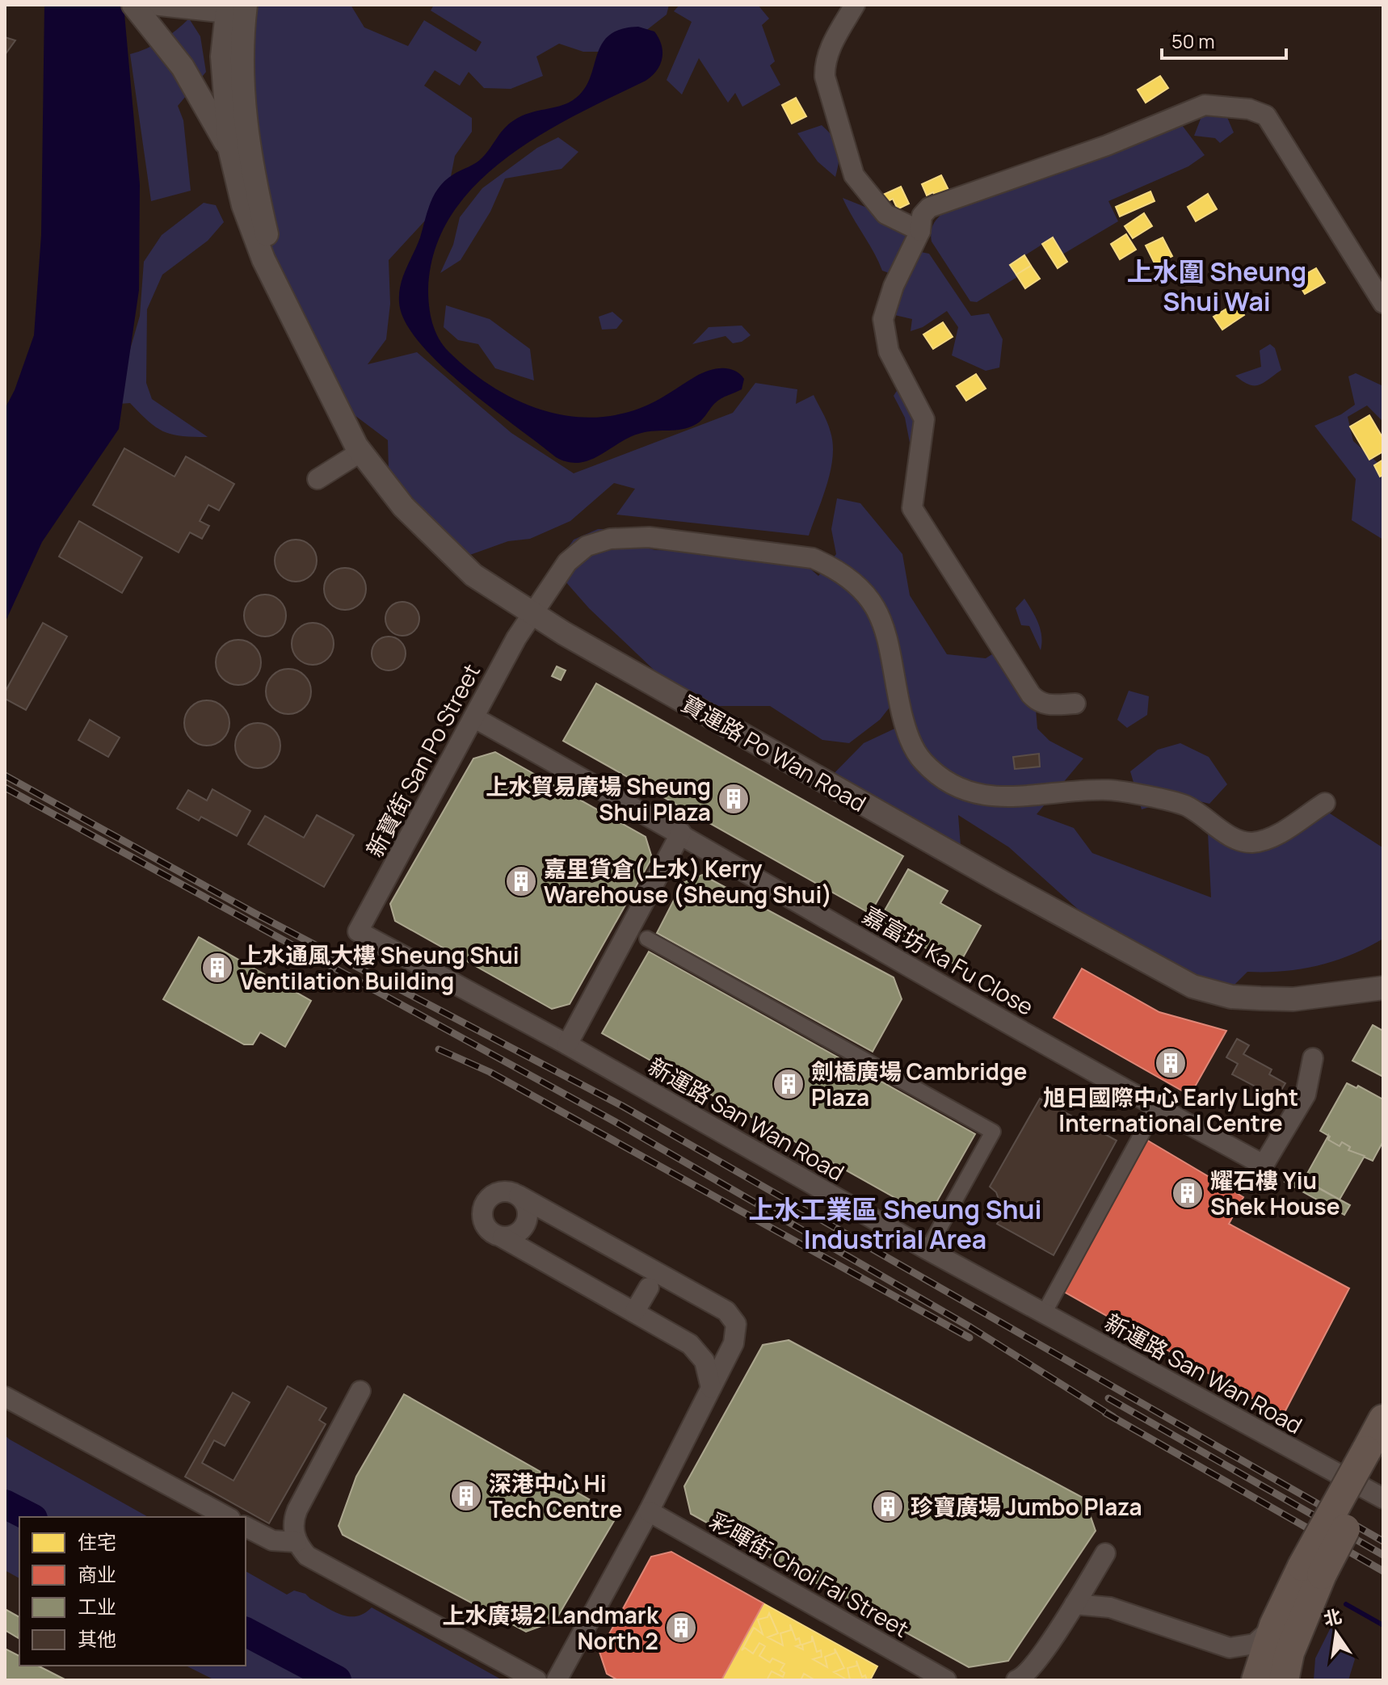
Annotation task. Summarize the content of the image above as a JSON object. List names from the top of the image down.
{
  "streets": {
    "street": [
      "寶運路 Po Wan Road",
      "新寶街 San Po Street",
      "嘉富坊 Ka Fu Close",
      "新運路 San Wan Road",
      "彩暉街 Choi Fai Street"
    ]
  },
  "crossings": [
    ["寶運路 Po Wan Road", "新寶街 San Po Street"],
    ["新寶街 San Po Street", "嘉富坊 Ka Fu Close"],
    ["新寶街 San Po Street", "新運路 San Wan Road"]
  ],
  "districts": ["上水圍 Sheung Shui Wai", "上水工業區 Sheung Shui Industrial Area"],
  "places": {
    "building": [
      "上水貿易廣場 Sheung Shui Plaza",
      "嘉里貨倉(上水) Kerry Warehouse (Sheung Shui)",
      "上水通風大樓 Sheung Shui Ventilation Building",
      "旭日國際中心 Early Light International Centre",
      "劍橋廣場 Cambridge Plaza",
      "耀石樓 Yiu Shek House",
      "深港中心 Hi Tech Centre",
      "珍寶廣場 Jumbo Plaza",
      "上水廣場2 Landmark North 2"
    ]
  },
  "legend": [
    "住宅",
    "商业",
    "工业",
    "其他"
  ],
  "scale_bar": "50 m",
  "north": "top"
}
